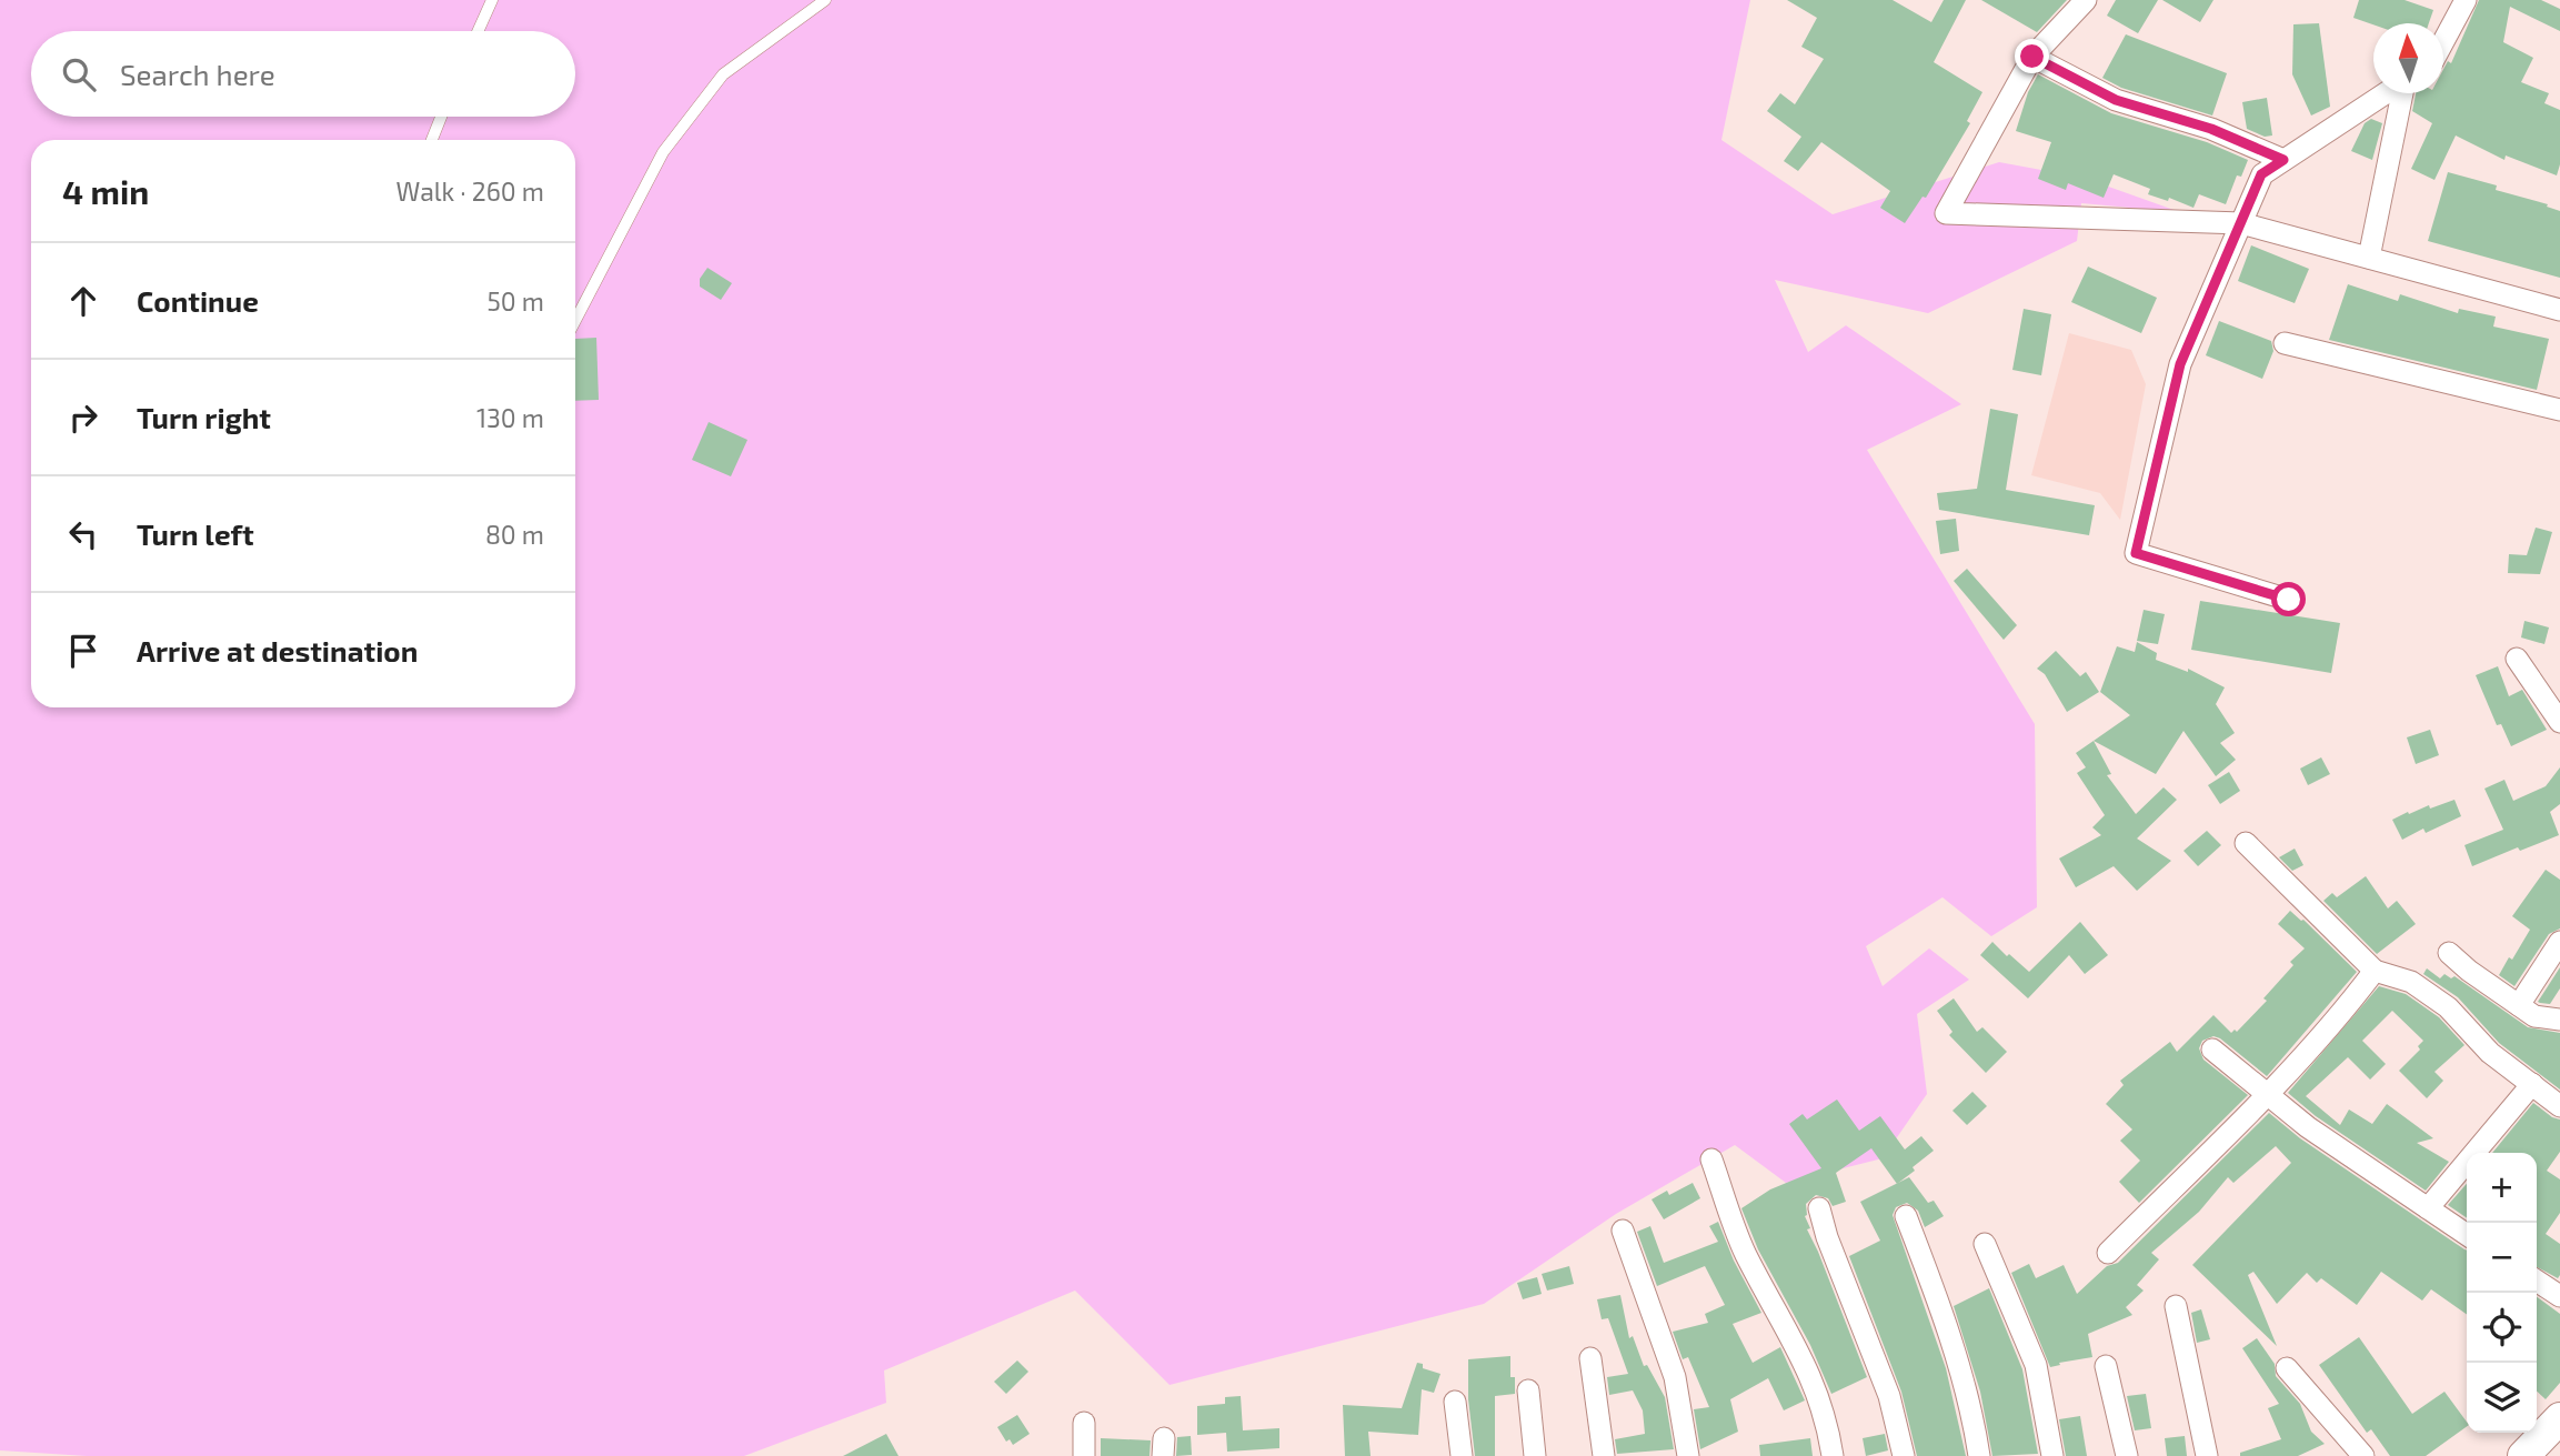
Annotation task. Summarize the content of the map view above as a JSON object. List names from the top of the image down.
{
  "north": "top",
  "page": {
    "search": "Search here",
    "heading": ["4 min", "Walk · 260 m"],
    "list": [
      ["Continue", "50 m"],
      ["Turn right", "130 m"],
      ["Turn left", "80 m"],
      "Arrive at destination"
    ],
    "map_buttons": ["+", "−"]
  }
}
